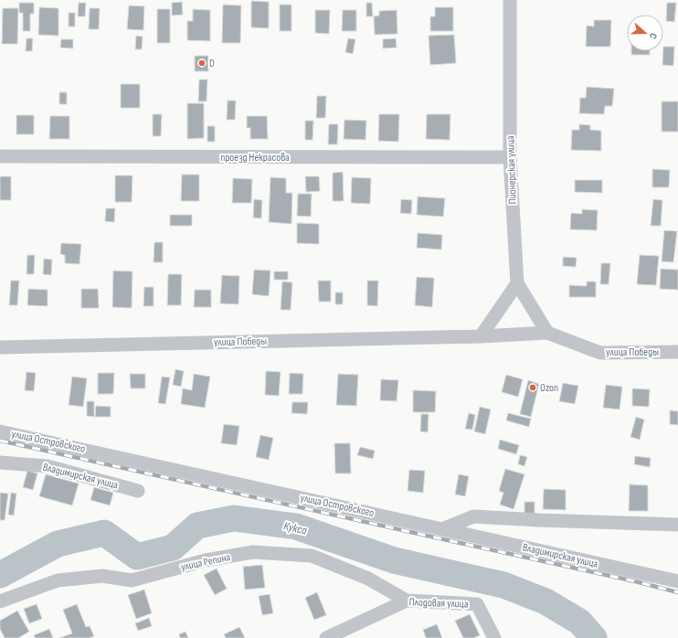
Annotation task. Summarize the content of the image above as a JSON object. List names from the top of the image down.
{
  "streets": {
    "street": [
      "проезд Некрасова",
      "Пионерская улица",
      "улица Победы",
      "улица Островского",
      "Владимирская улица",
      "улица Репина",
      "Плодовая улица"
    ]
  },
  "crossings": [
    ["проезд Некрасова", "Пионерская улица"],
    ["Пионерская улица", "улица Победы"],
    ["улица Островского", "Владимирская улица"],
    ["улица Репина", "Плодовая улица"]
  ],
  "water": ["Кукса"],
  "places": ["D", "Ozon"],
  "north": "right"
}
